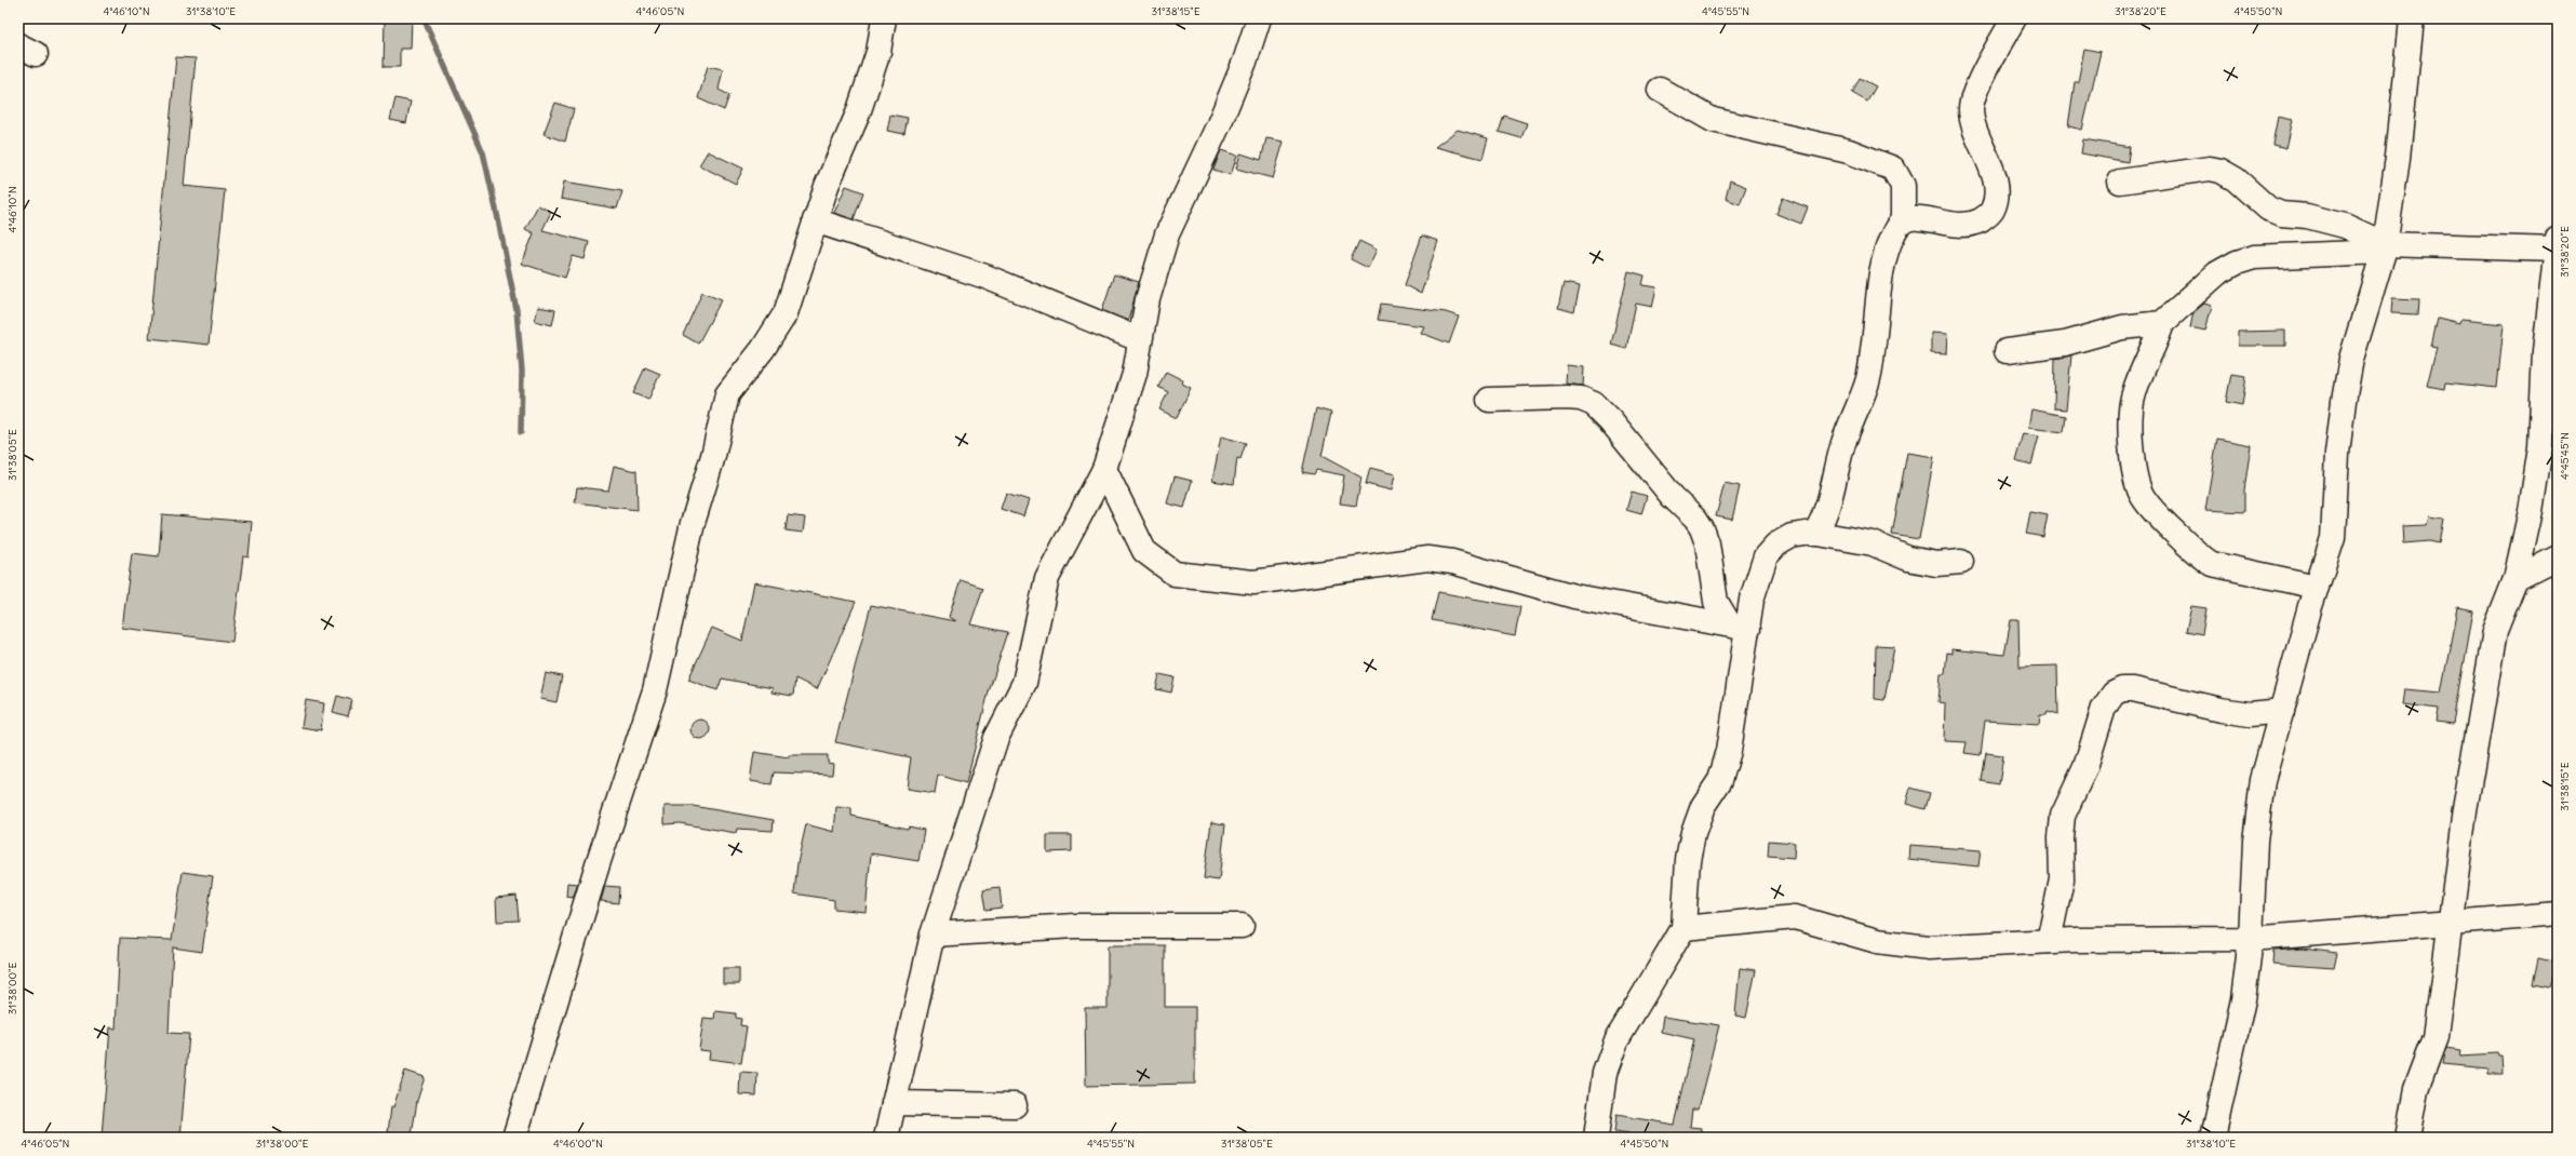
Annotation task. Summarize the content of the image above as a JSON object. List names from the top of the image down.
{
  "coordinates": [
    "4°46'10\"N",
    "31°38'10\"E",
    "4°46'05\"N",
    "31°38'15\"E",
    "4°45'55\"N",
    "31°38'20\"E",
    "4°45'50\"N",
    "31°38'05\"E",
    "4°45'45\"N",
    "31°38'00\"E",
    "4°46'00\"N"
  ]
}
